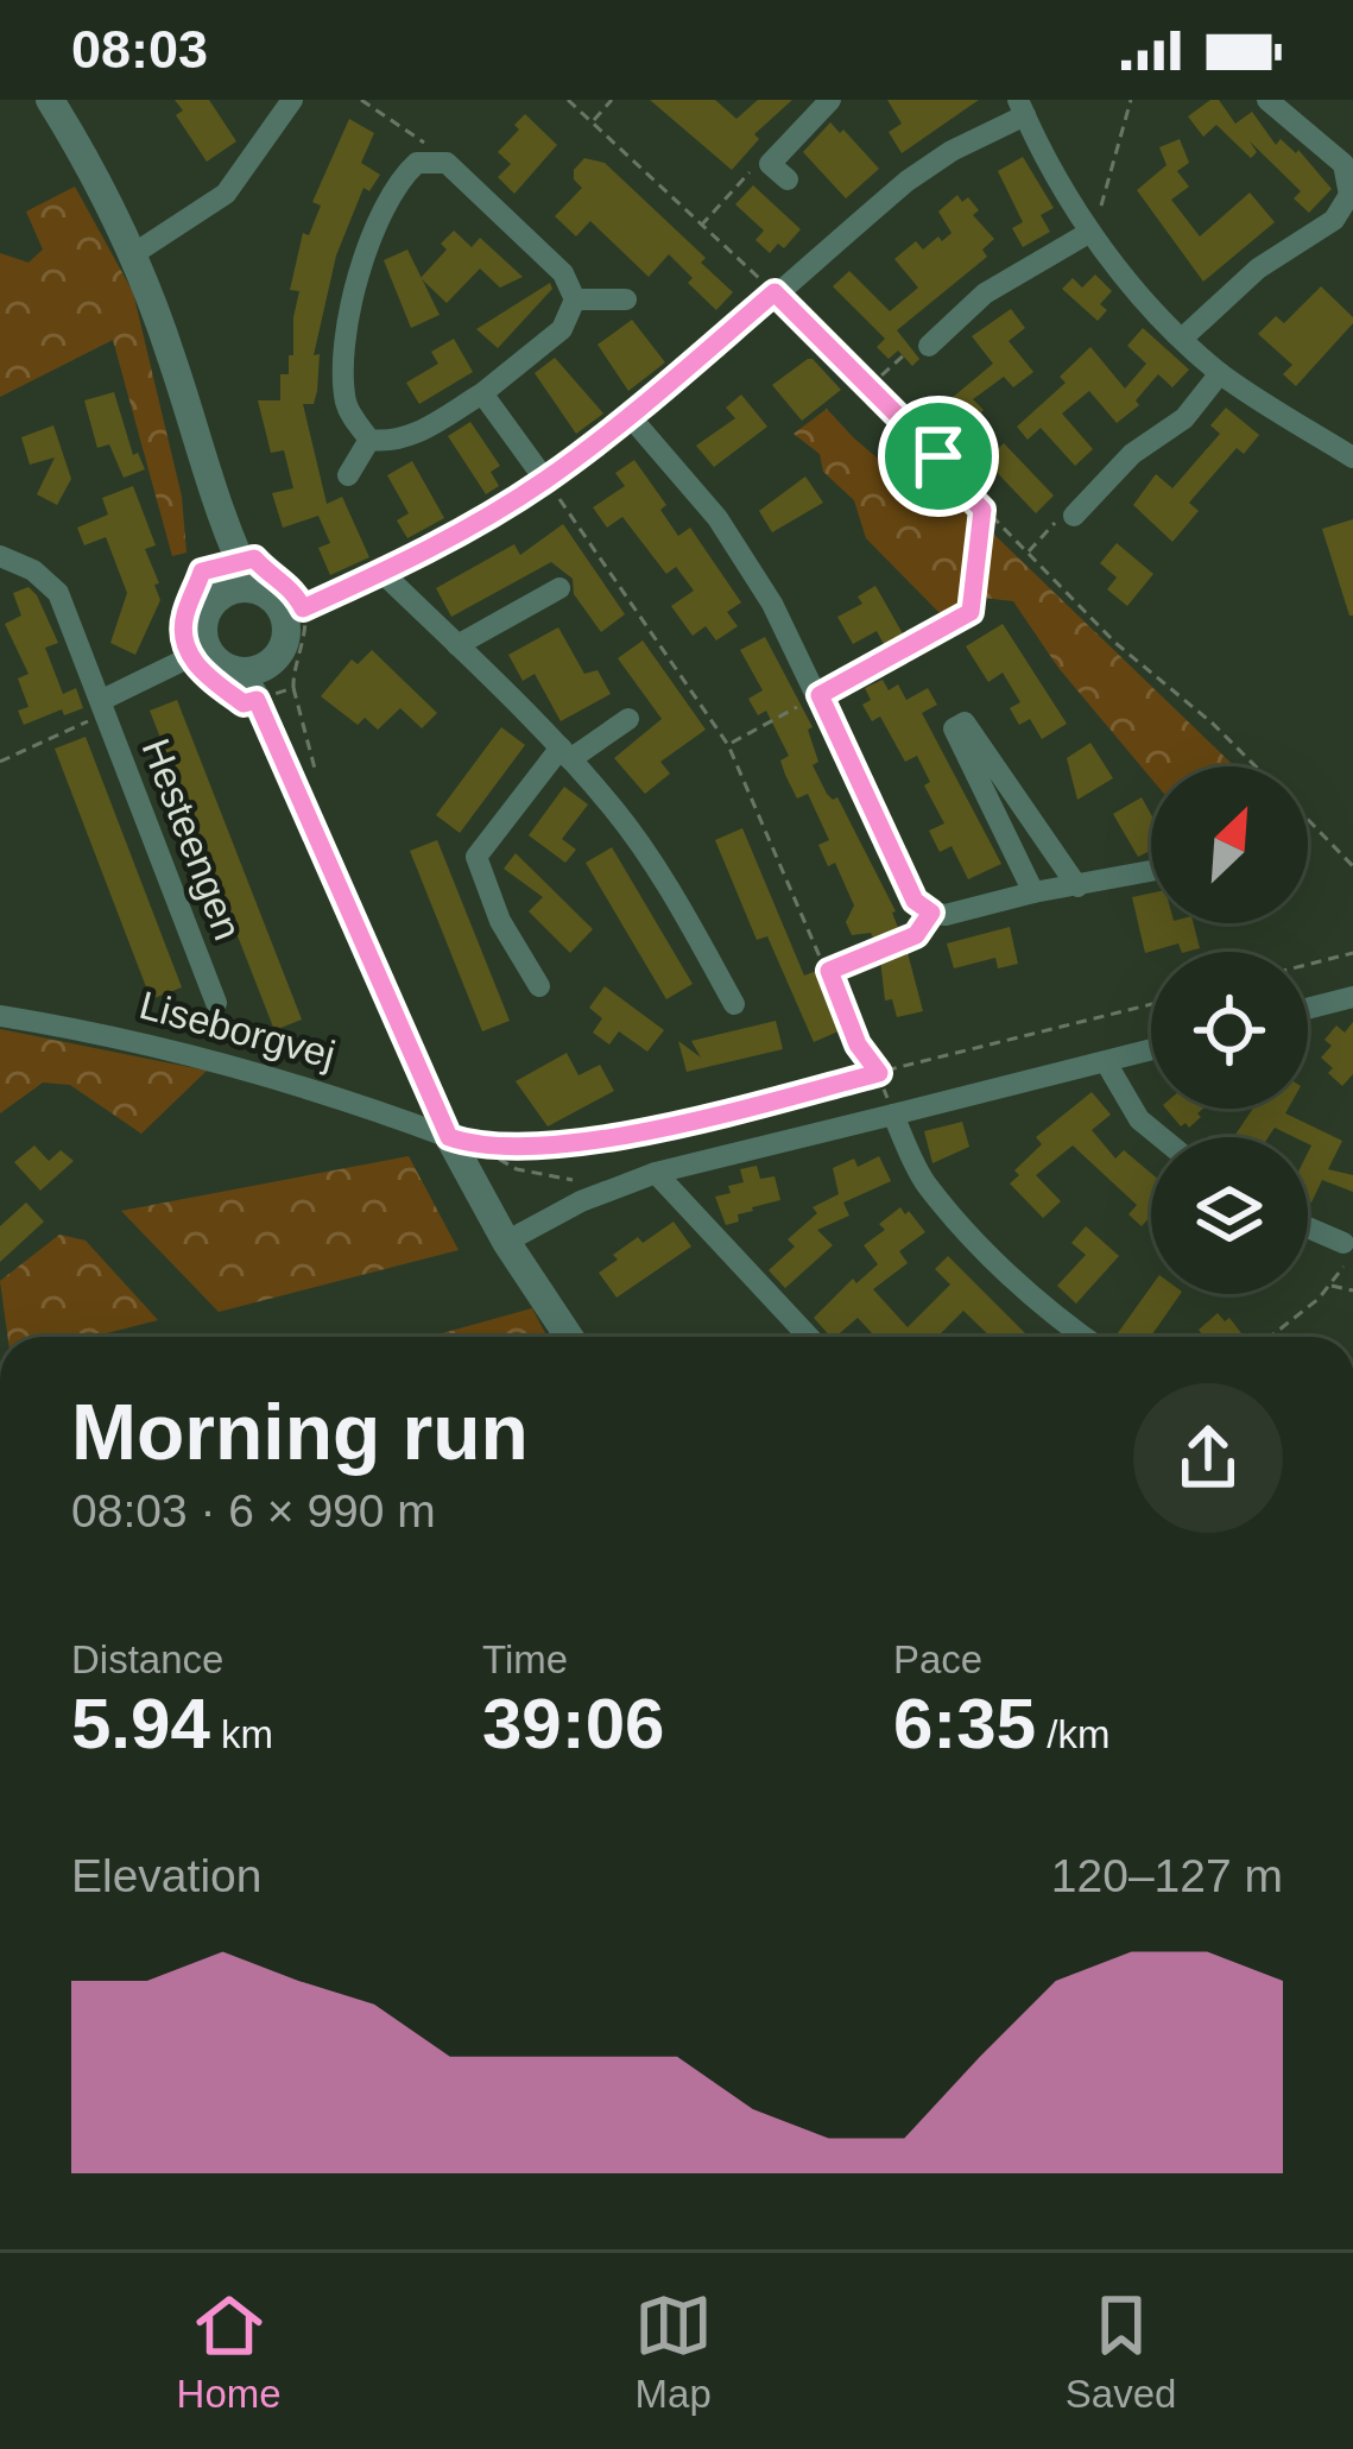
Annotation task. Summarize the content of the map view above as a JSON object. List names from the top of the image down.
{
  "streets": {
    "street": ["Hesteengen", "Liseborgvej"]
  },
  "north": "top right",
  "page": {
    "status": "08:03",
    "heading": ["Morning run", "08:03 · 6 × 990 m"],
    "stats": [
      ["Distance", "5.94 km"],
      ["Time", "39:06"],
      ["Pace", "6:35 /km"]
    ],
    "chart": ["Elevation", "120–127 m"],
    "tabs": ["Home", "Map", "Saved"]
  }
}
